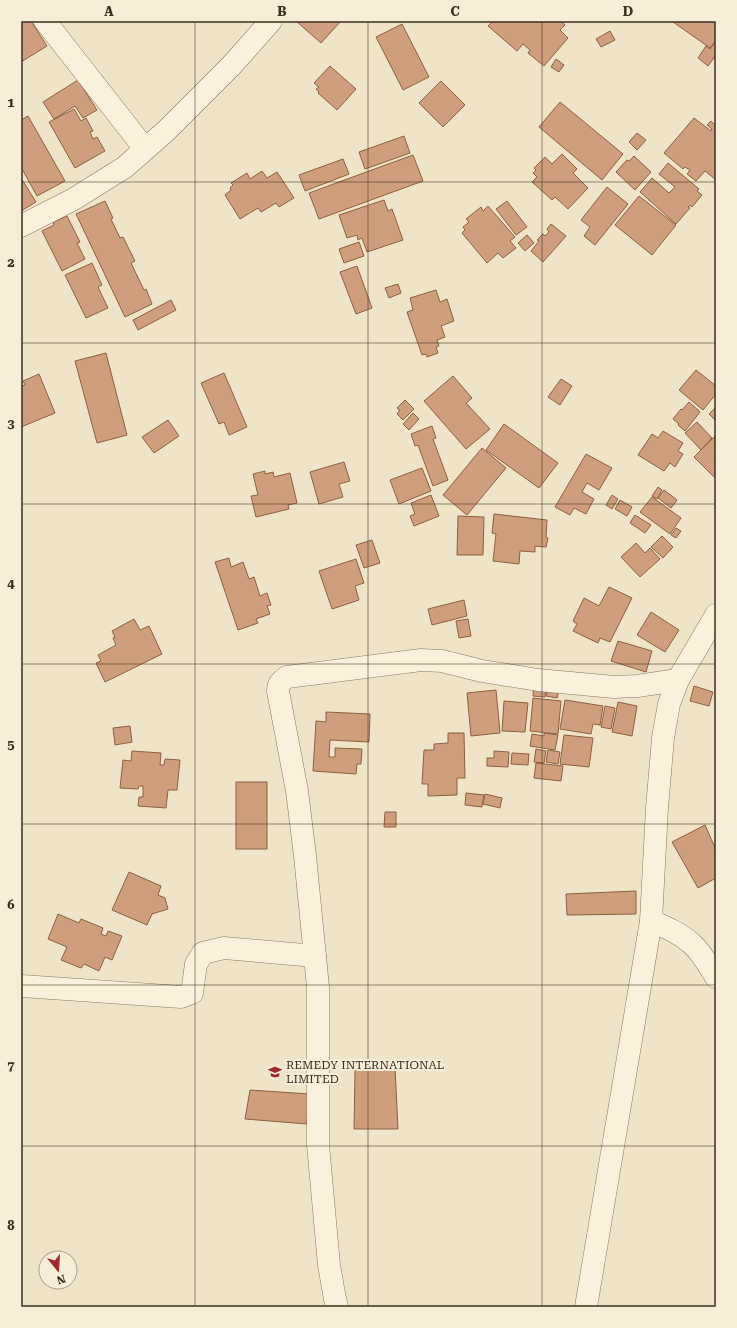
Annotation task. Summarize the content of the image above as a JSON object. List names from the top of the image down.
{
  "places": {
    "school or university": ["REMEDY INTERNATIONAL LIMITED"]
  },
  "north": "bottom",
  "grid": {
    "columns": [
      "A",
      "B",
      "C",
      "D"
    ],
    "rows": [
      "1",
      "2",
      "3",
      "4",
      "5",
      "6",
      "7",
      "8"
    ]
  }
}
